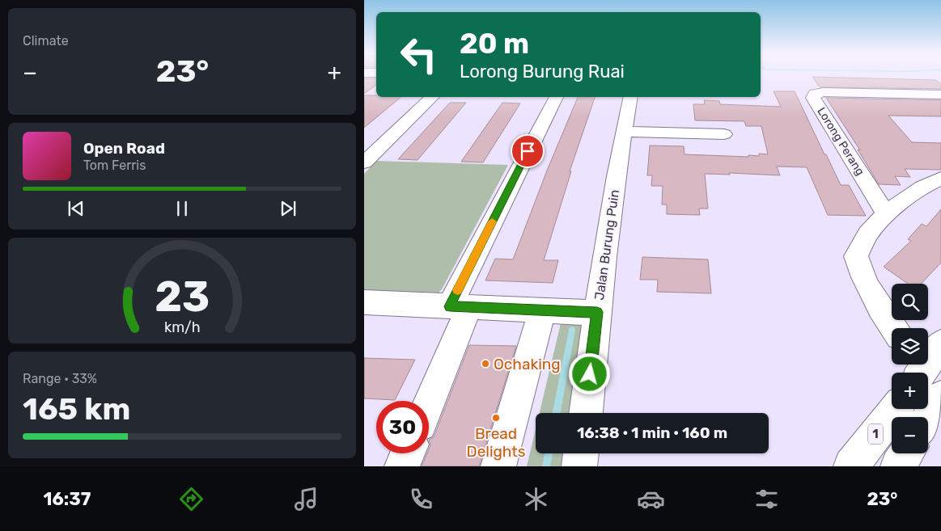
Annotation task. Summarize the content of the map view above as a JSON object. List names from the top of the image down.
{
  "streets": {
    "street": ["Lorong Perang", "Jalan Burung Puin", "1"]
  },
  "places": ["Ochaking", "Bread Delights"],
  "page": {
    "tile": [
      "Climate",
      ["Range · 33%", "165 km"]
    ],
    "turn": ["20 m", "Lorong Burung Ruai"],
    "heat": ["−", "23°", "+"],
    "song": ["Open Road", "Tom Ferris"],
    "map_buttons": ["+", "−"],
    "limit": "30",
    "trip": "16:38 · 1 min · 160 m",
    "tabs": ["16:37", "23°"],
    "gauge": ["23", "km/h"]
  }
}
